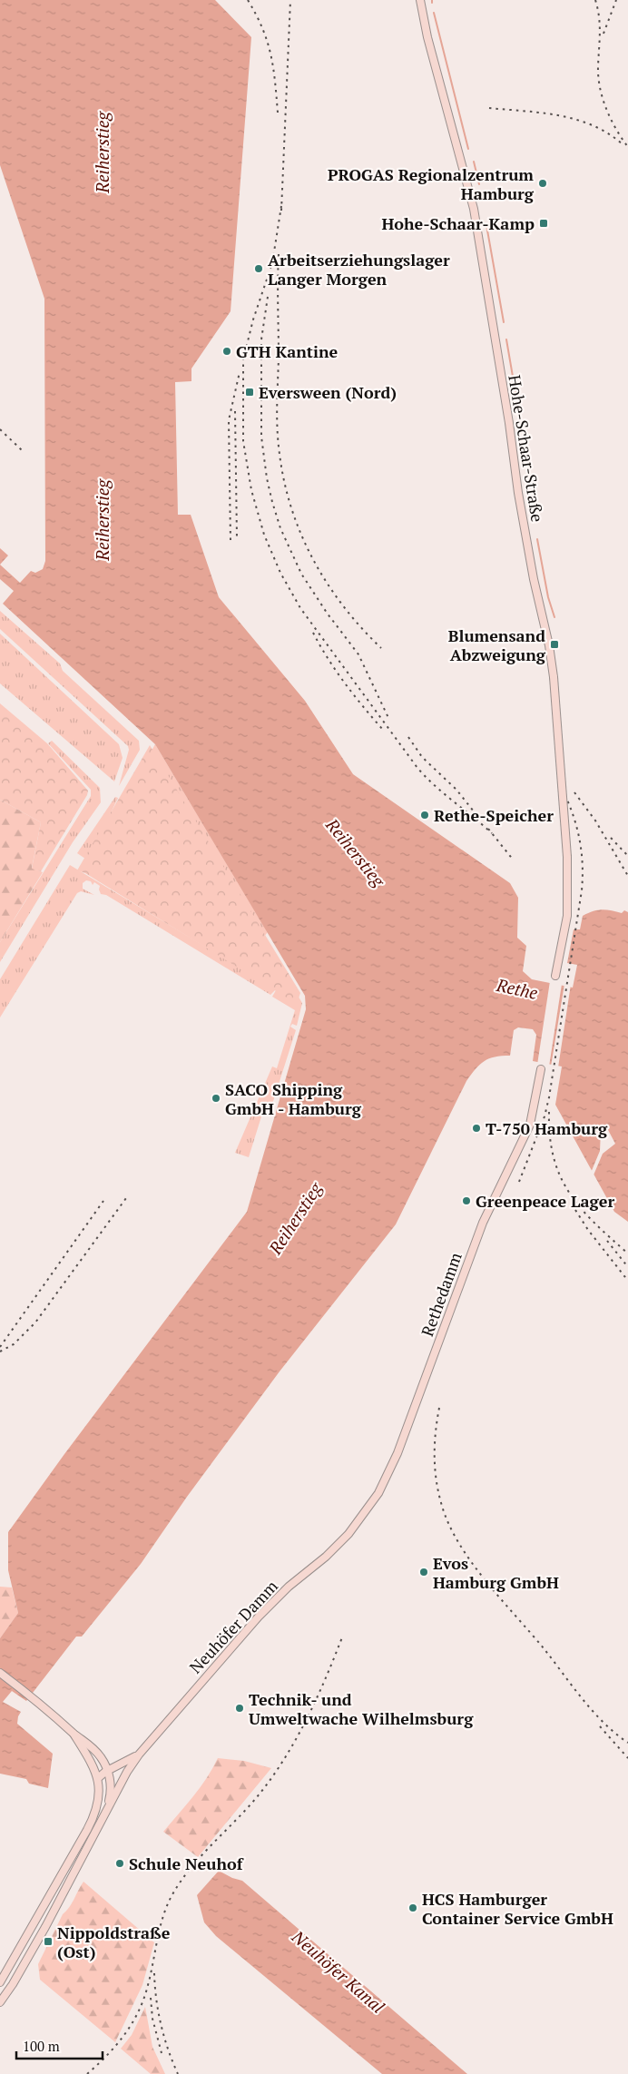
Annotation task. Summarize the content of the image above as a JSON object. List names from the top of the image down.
{
  "streets": {
    "main road": ["Hohe-Schaar-Straße", "Rethedamm", "Neuhöfer Damm"]
  },
  "crossings": [
    ["Rethedamm", "Neuhöfer Damm"]
  ],
  "water": ["Reiherstieg", "Rethe", "Neuhöfer Kanal"],
  "places": {
    "other": [
      "PROGAS Regionalzentrum Hamburg",
      "Arbeitserziehungslager Langer Morgen",
      "GTH Kantine",
      "Rethe-Speicher",
      "SACO Shipping GmbH - Hamburg",
      "T-750 Hamburg",
      "Greenpeace Lager",
      "Evos Hamburg GmbH",
      "Technik- und Umweltwache Wilhelmsburg",
      "Schule Neuhof",
      "HCS Hamburger Container Service GmbH"
    ],
    "transit": [
      "Hohe-Schaar-Kamp",
      "Eversween (Nord)",
      "Blumensand Abzweigung",
      "Nippoldstraße (Ost)"
    ]
  },
  "scale_bar": "100 m"
}
